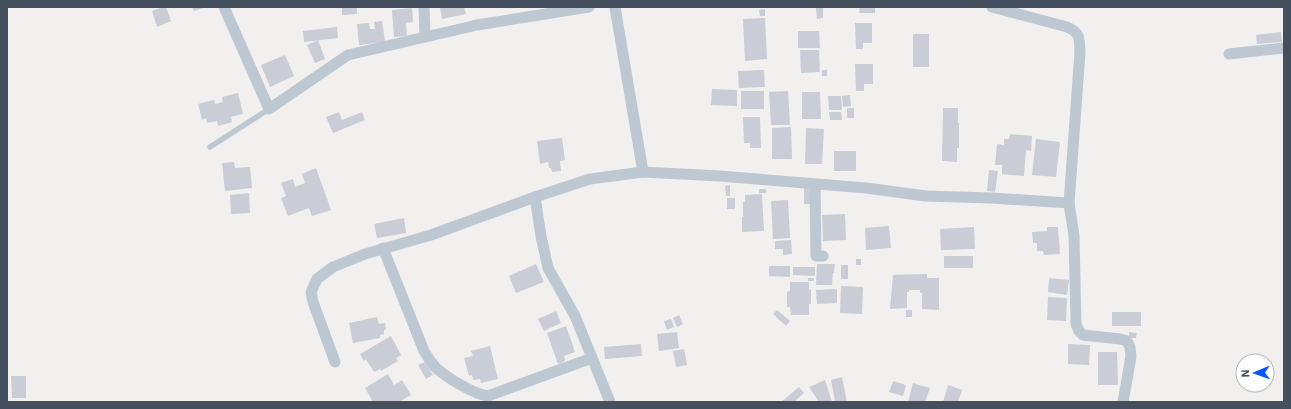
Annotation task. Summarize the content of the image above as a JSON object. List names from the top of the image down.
{
  "north": "left"
}
